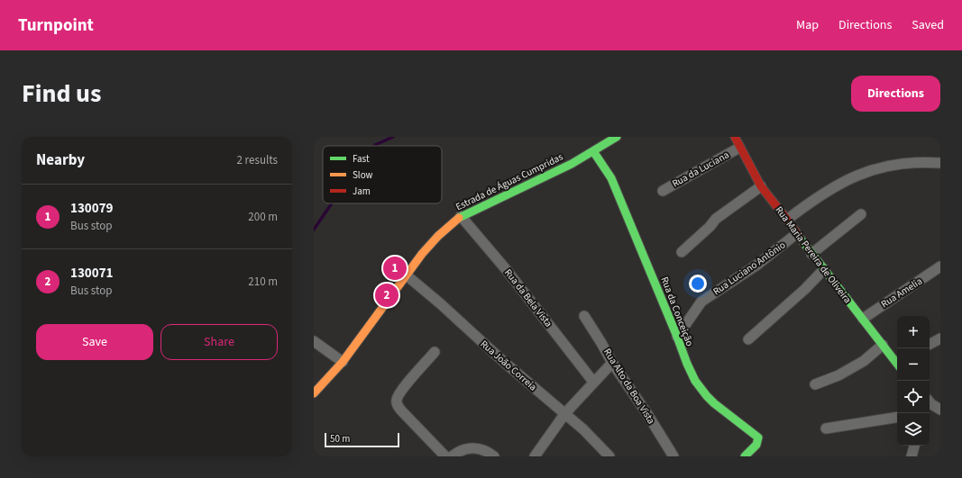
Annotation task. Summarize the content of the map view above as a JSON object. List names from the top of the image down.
{
  "streets": {
    "street": [
      "Rua da Luciana",
      "Estrada de Águas Cumpridas",
      "Rua Maria Pereira de Oliveira",
      "Rua Luciano Antônio",
      "Rua Amelia",
      "Rua da Bela Vista",
      "Rua da Conceição",
      "Rua João Correia",
      "Rua Alto da Boa Vista"
    ]
  },
  "crossings": [
    ["Rua da Luciana", "Rua Maria Pereira de Oliveira"],
    ["Estrada de Águas Cumpridas", "Rua da Bela Vista"],
    ["Estrada de Águas Cumpridas", "Rua da Conceição"],
    ["Estrada de Águas Cumpridas", "Rua João Correia"],
    ["Rua Maria Pereira de Oliveira", "Rua Luciano Antônio"],
    ["Rua Maria Pereira de Oliveira", "Rua Amelia"],
    ["Rua Luciano Antônio", "Rua da Conceição"]
  ],
  "legend": ["Fast", "Slow", "Jam"],
  "scale_bar": "50 m",
  "page": {
    "header": "Turnpoint",
    "nav": ["Map", "Directions", "Saved"],
    "title": "Find us",
    "buttons": [
      "Directions",
      ["Save", "Share"]
    ],
    "heading": ["Nearby", "2 results"],
    "list": [
      {
        "mark": "1",
        "name": "130079",
        "note": "Bus stop",
        "value": "200 m"
      },
      {
        "mark": "2",
        "name": "130071",
        "note": "Bus stop",
        "value": "210 m"
      }
    ],
    "pins": ["1", "2"],
    "map_buttons": ["+", "−"],
    "scale": "50 m"
  }
}
